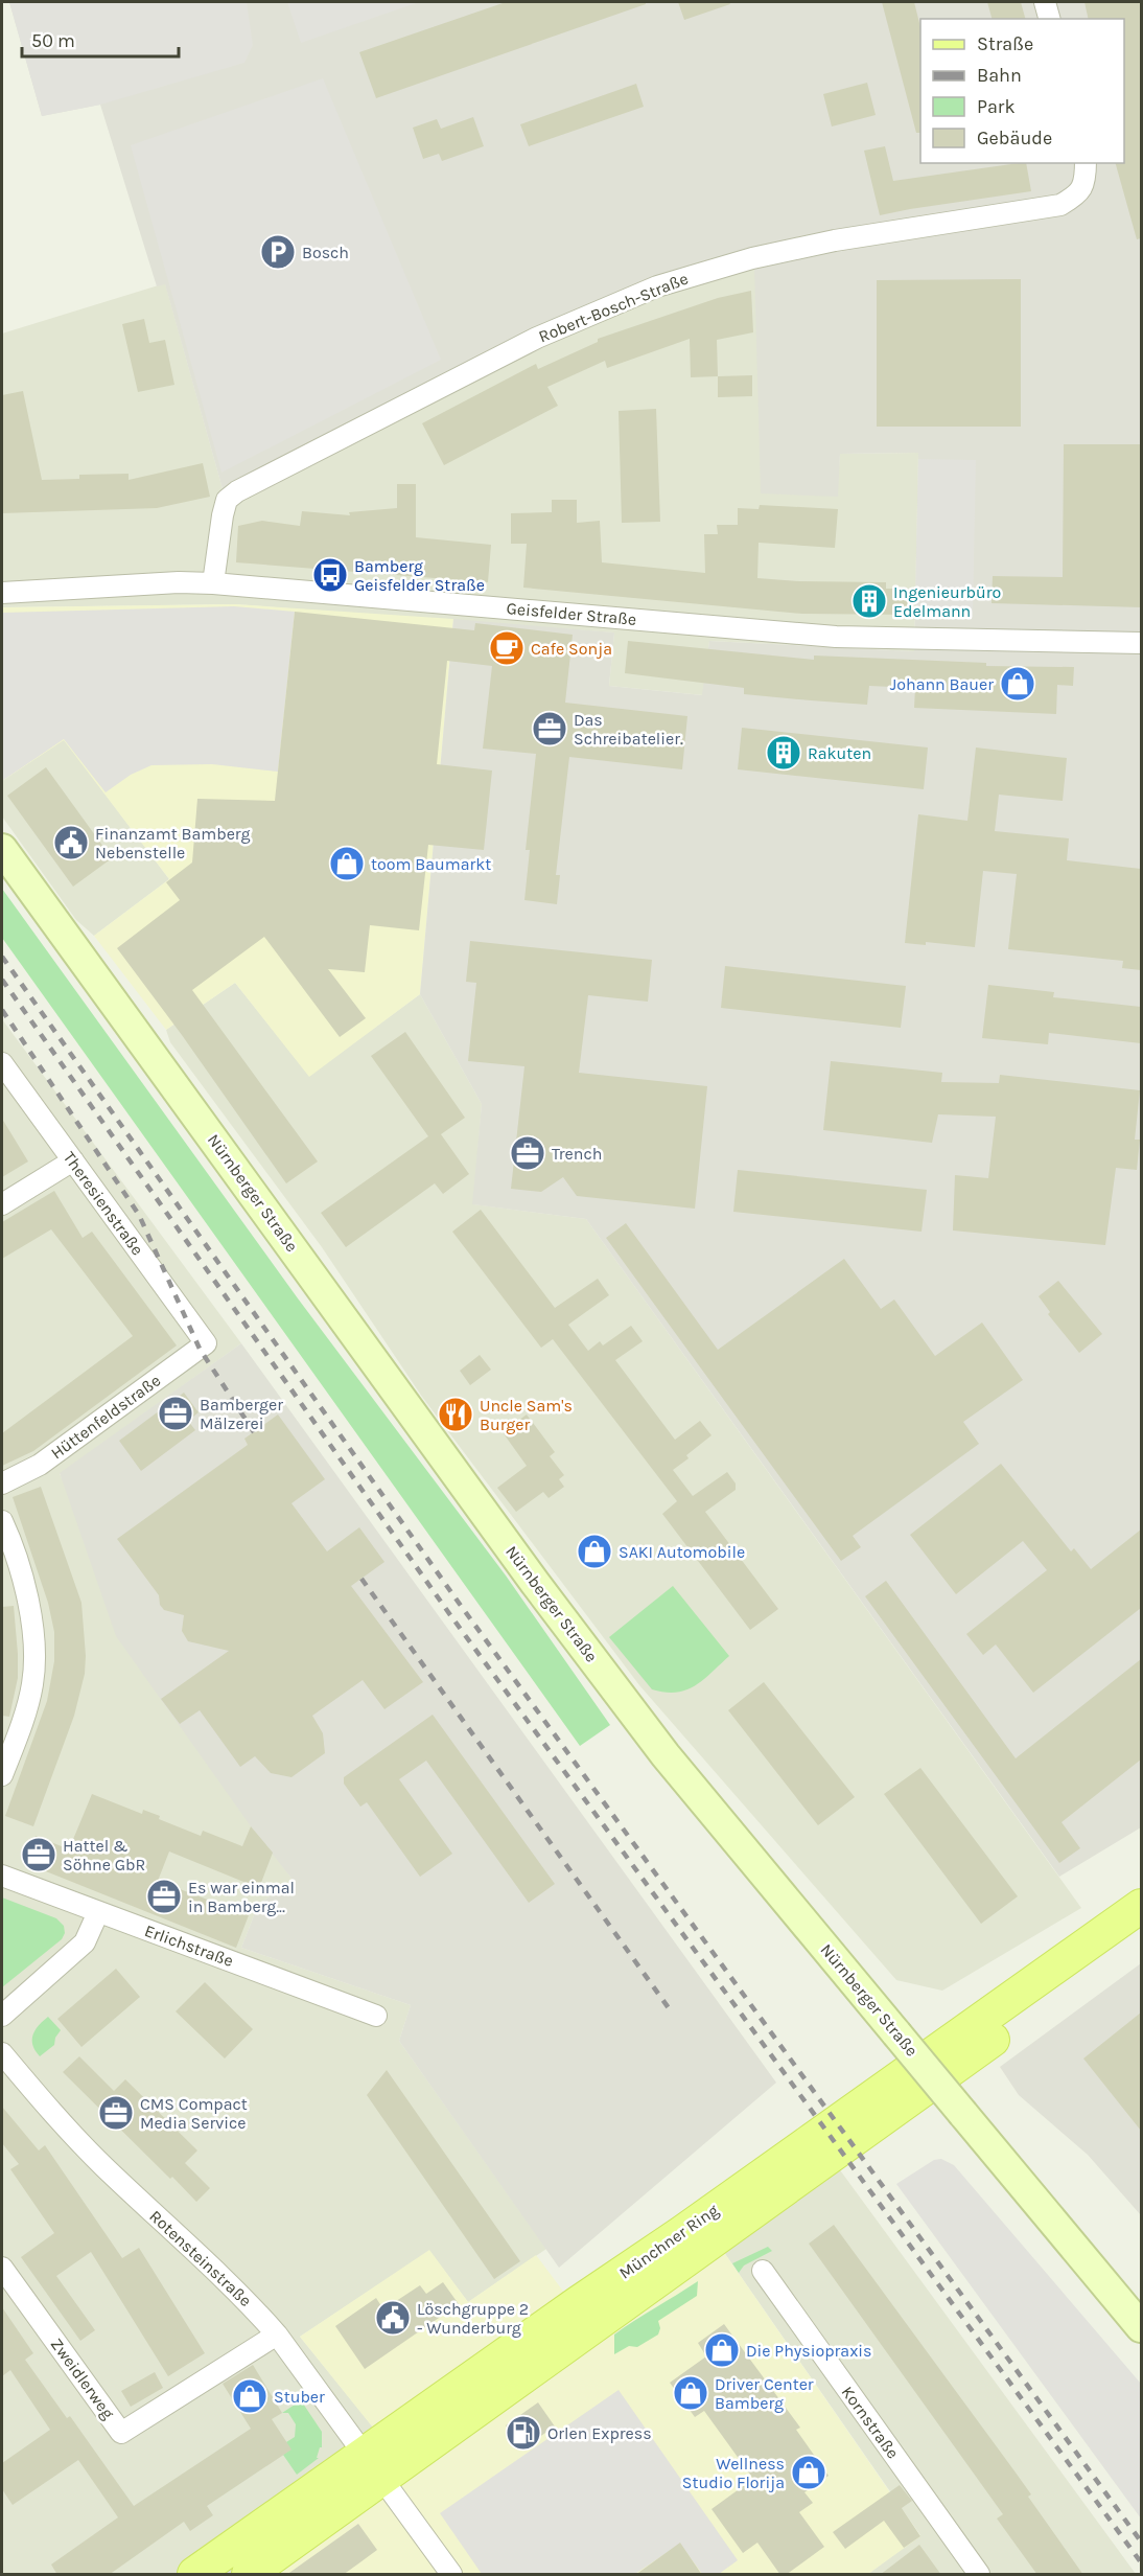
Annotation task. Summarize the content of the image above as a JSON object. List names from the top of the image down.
{
  "streets": {
    "main road": ["Münchner Ring"],
    "street": [
      "Robert-Bosch-Straße",
      "Geisfelder Straße",
      "Nürnberger Straße",
      "Theresienstraße",
      "Hüttenfeldstraße",
      "Erlichstraße",
      "Rotensteinstraße",
      "Zweidlerweg",
      "Kornstraße"
    ]
  },
  "crossings": [
    ["Robert-Bosch-Straße", "Geisfelder Straße"],
    ["Theresienstraße", "Hüttenfeldstraße"],
    ["Münchner Ring", "Rotensteinstraße"],
    ["Rotensteinstraße", "Zweidlerweg"]
  ],
  "places": {
    "parking": ["Bosch"],
    "bus stop": ["Bamberg Geisfelder Straße"],
    "building": ["Ingenieurbüro Edelmann", "Rakuten"],
    "cafe": ["Cafe Sonja"],
    "shop": [
      "Johann Bauer",
      "toom Baumarkt",
      "SAKI Automobile",
      "Die Physiopraxis",
      "Driver Center Bamberg",
      "Stuber",
      "Wellness Studio Florija"
    ],
    "office": [
      "Das Schreibatelier.",
      "Trench",
      "Bamberger Mälzerei",
      "Hattel & Söhne GbR",
      "Es war einmal in Bamberg...",
      "CMS Compact Media Service"
    ],
    "public building": ["Finanzamt Bamberg Nebenstelle", "Löschgruppe 2 - Wunderburg"],
    "restaurant": ["Uncle Sam's Burger"],
    "fuel station": ["Orlen Express"]
  },
  "legend": [
    "Straße",
    "Bahn",
    "Park",
    "Gebäude"
  ],
  "scale_bar": "50 m"
}
